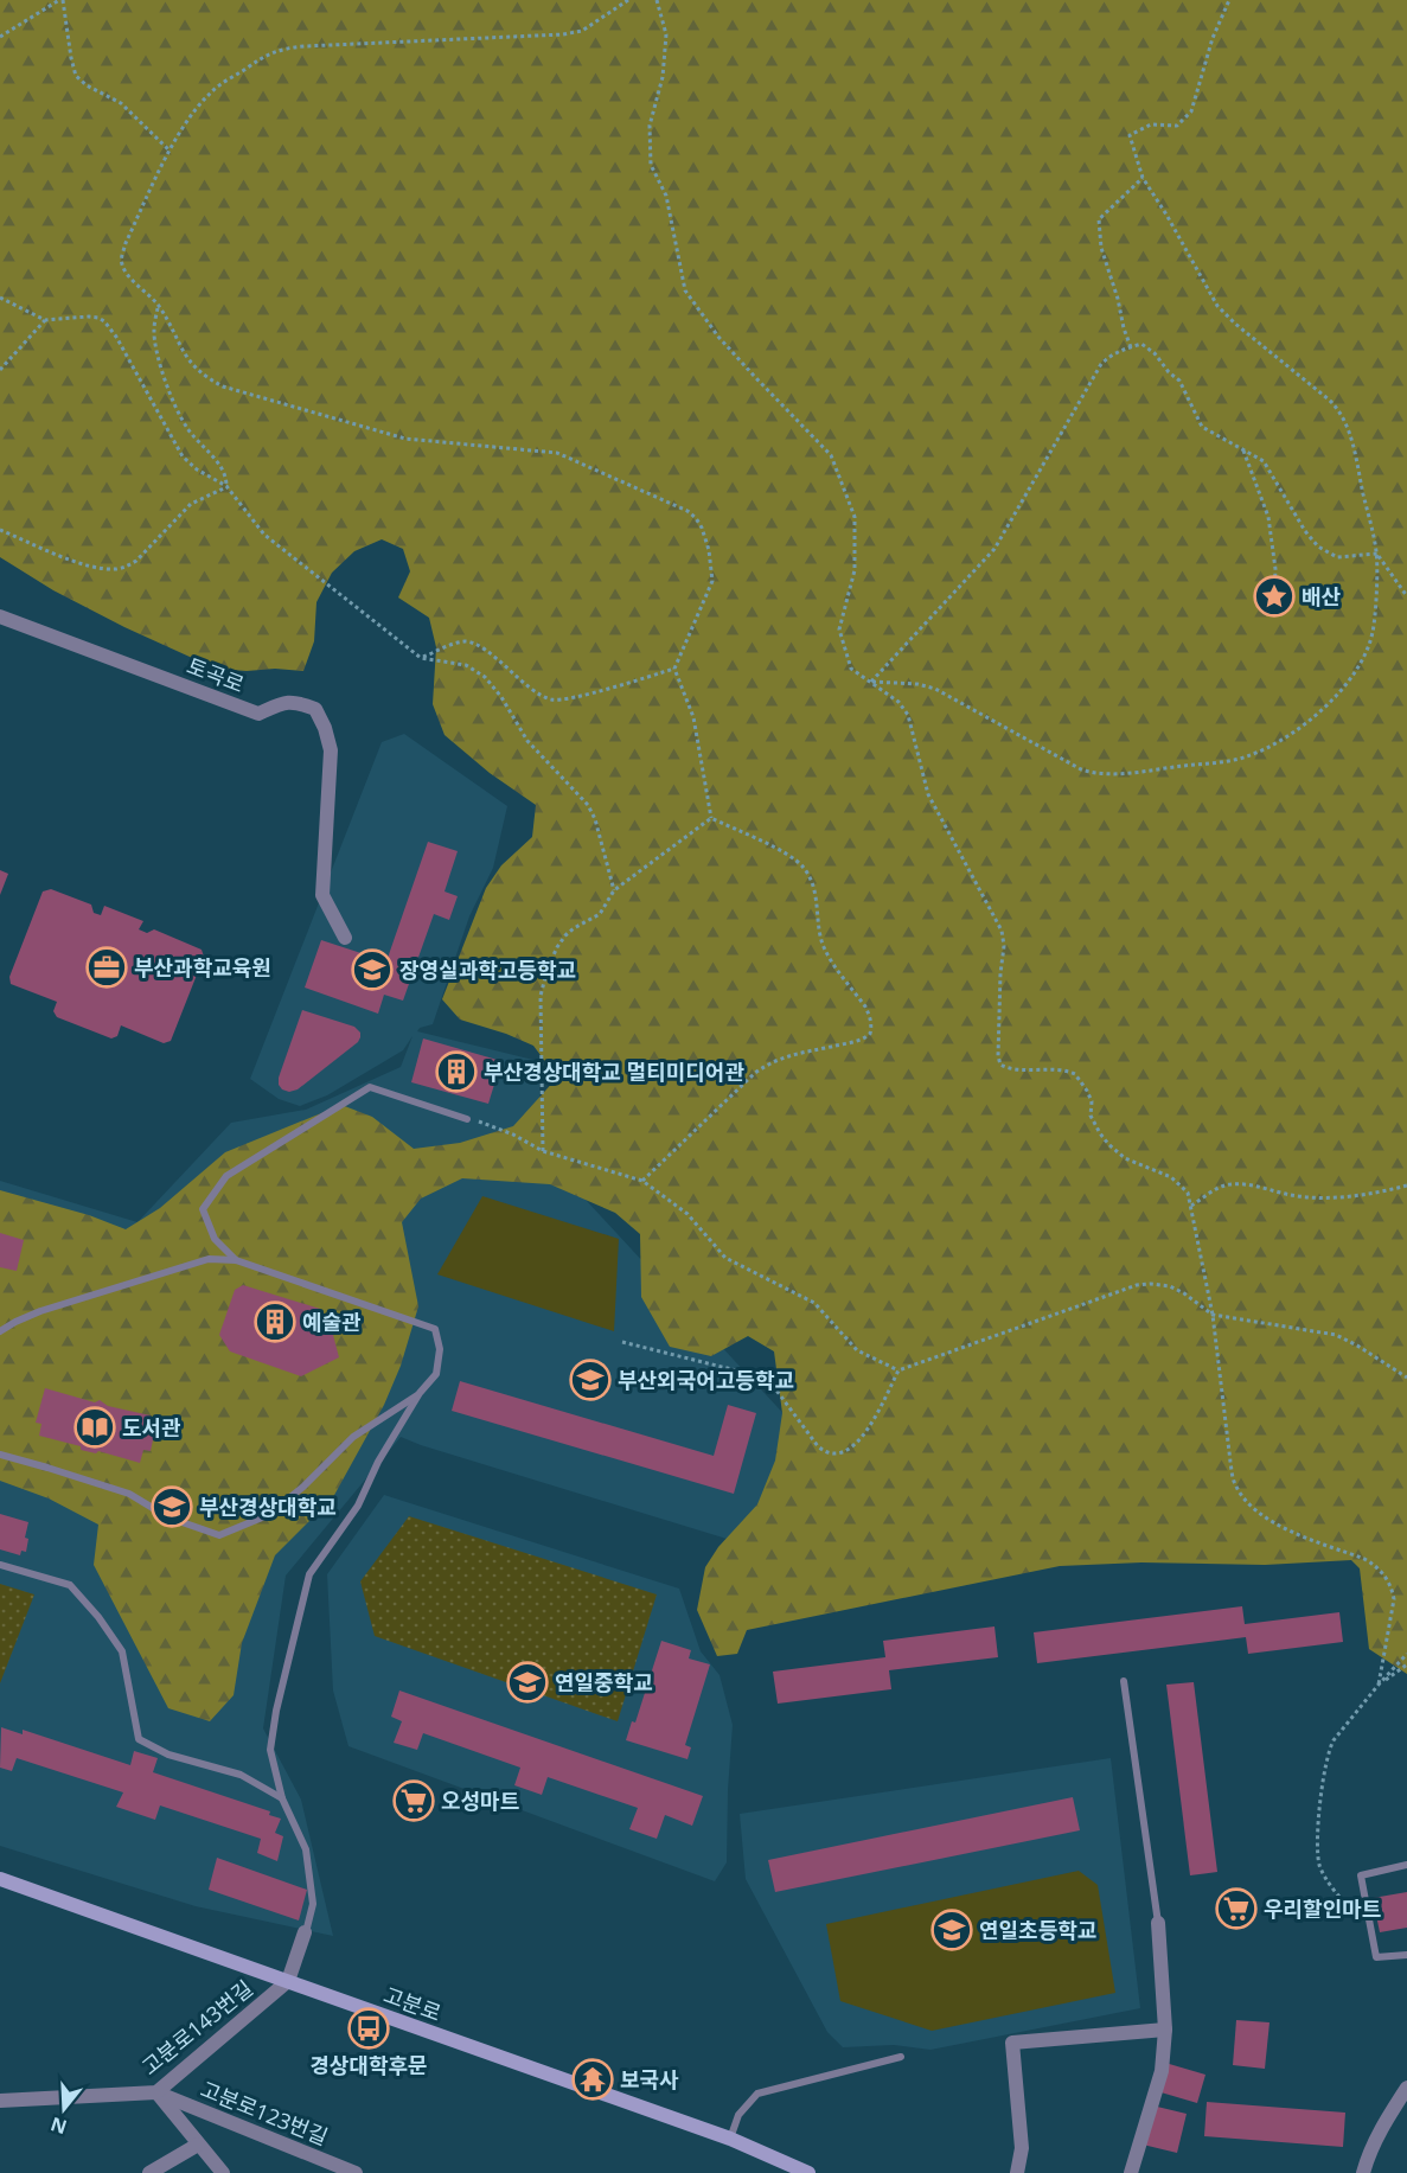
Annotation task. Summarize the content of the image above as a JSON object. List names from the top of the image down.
{
  "streets": {
    "main road": ["고분로"],
    "street": ["토곡로", "고분로143번길", "고분로123번길"]
  },
  "crossings": [
    ["고분로", "고분로143번길"],
    ["고분로143번길", "고분로123번길"]
  ],
  "places": {
    "place": ["배산"],
    "office": ["부산과학교육원"],
    "school or university": [
      "장영실과학고등학교",
      "부산외국어고등학교",
      "부산경상대학교",
      "연일중학교",
      "연일초등학교"
    ],
    "building": ["부산경상대학교 멀티미디어관", "예술관"],
    "library": ["도서관"],
    "supermarket": ["오성마트", "우리할인마트"],
    "bus stop": ["경상대학후문"],
    "temple": ["보국사"]
  },
  "north": "bottom"
}
